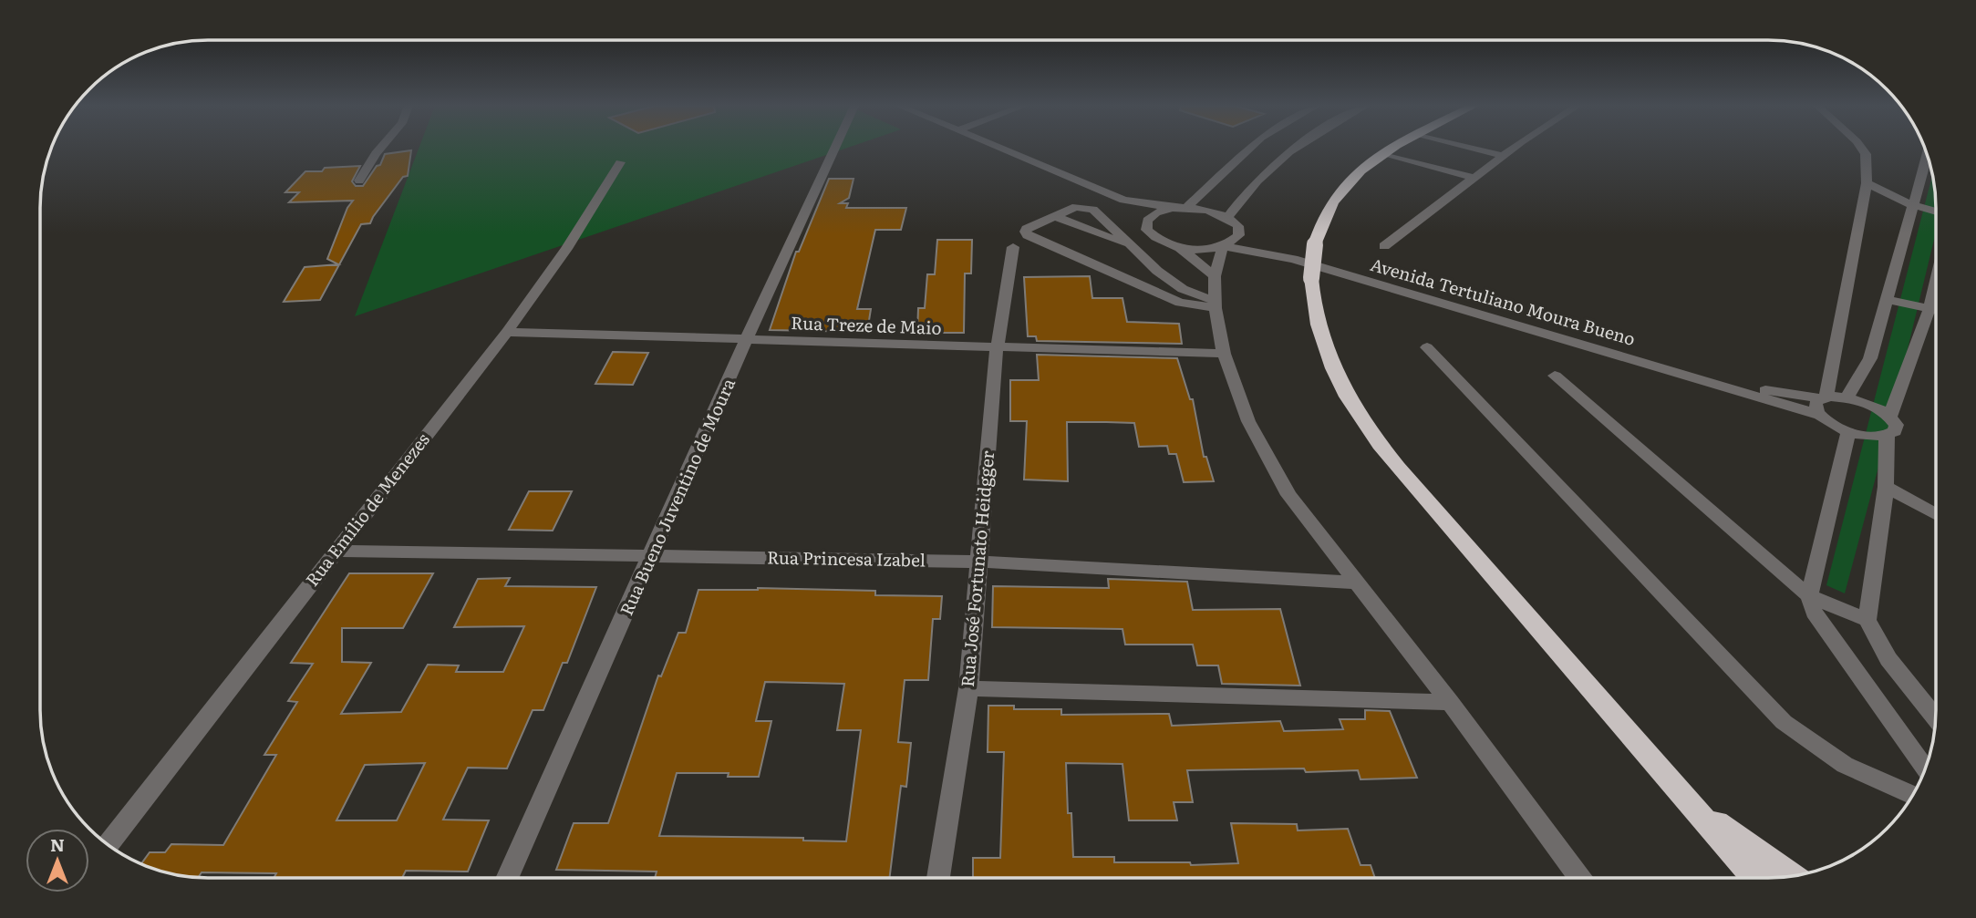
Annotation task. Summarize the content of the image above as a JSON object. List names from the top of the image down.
{
  "streets": {
    "street": [
      "Avenida Tertuliano Moura Bueno",
      "Rua Treze de Maio",
      "Rua Bueno Juventino de Moura",
      "Rua Emílio de Menezes",
      "Rua Princesa Izabel",
      "Rua José Fortunato Heidgger"
    ]
  },
  "crossings": [
    ["Rua Treze de Maio", "Rua Bueno Juventino de Moura"],
    ["Rua Treze de Maio", "Rua Emílio de Menezes"],
    ["Rua Treze de Maio", "Rua José Fortunato Heidgger"],
    ["Rua Bueno Juventino de Moura", "Rua Princesa Izabel"],
    ["Rua Emílio de Menezes", "Rua Princesa Izabel"],
    ["Rua Princesa Izabel", "Rua José Fortunato Heidgger"]
  ],
  "north": "top"
}
